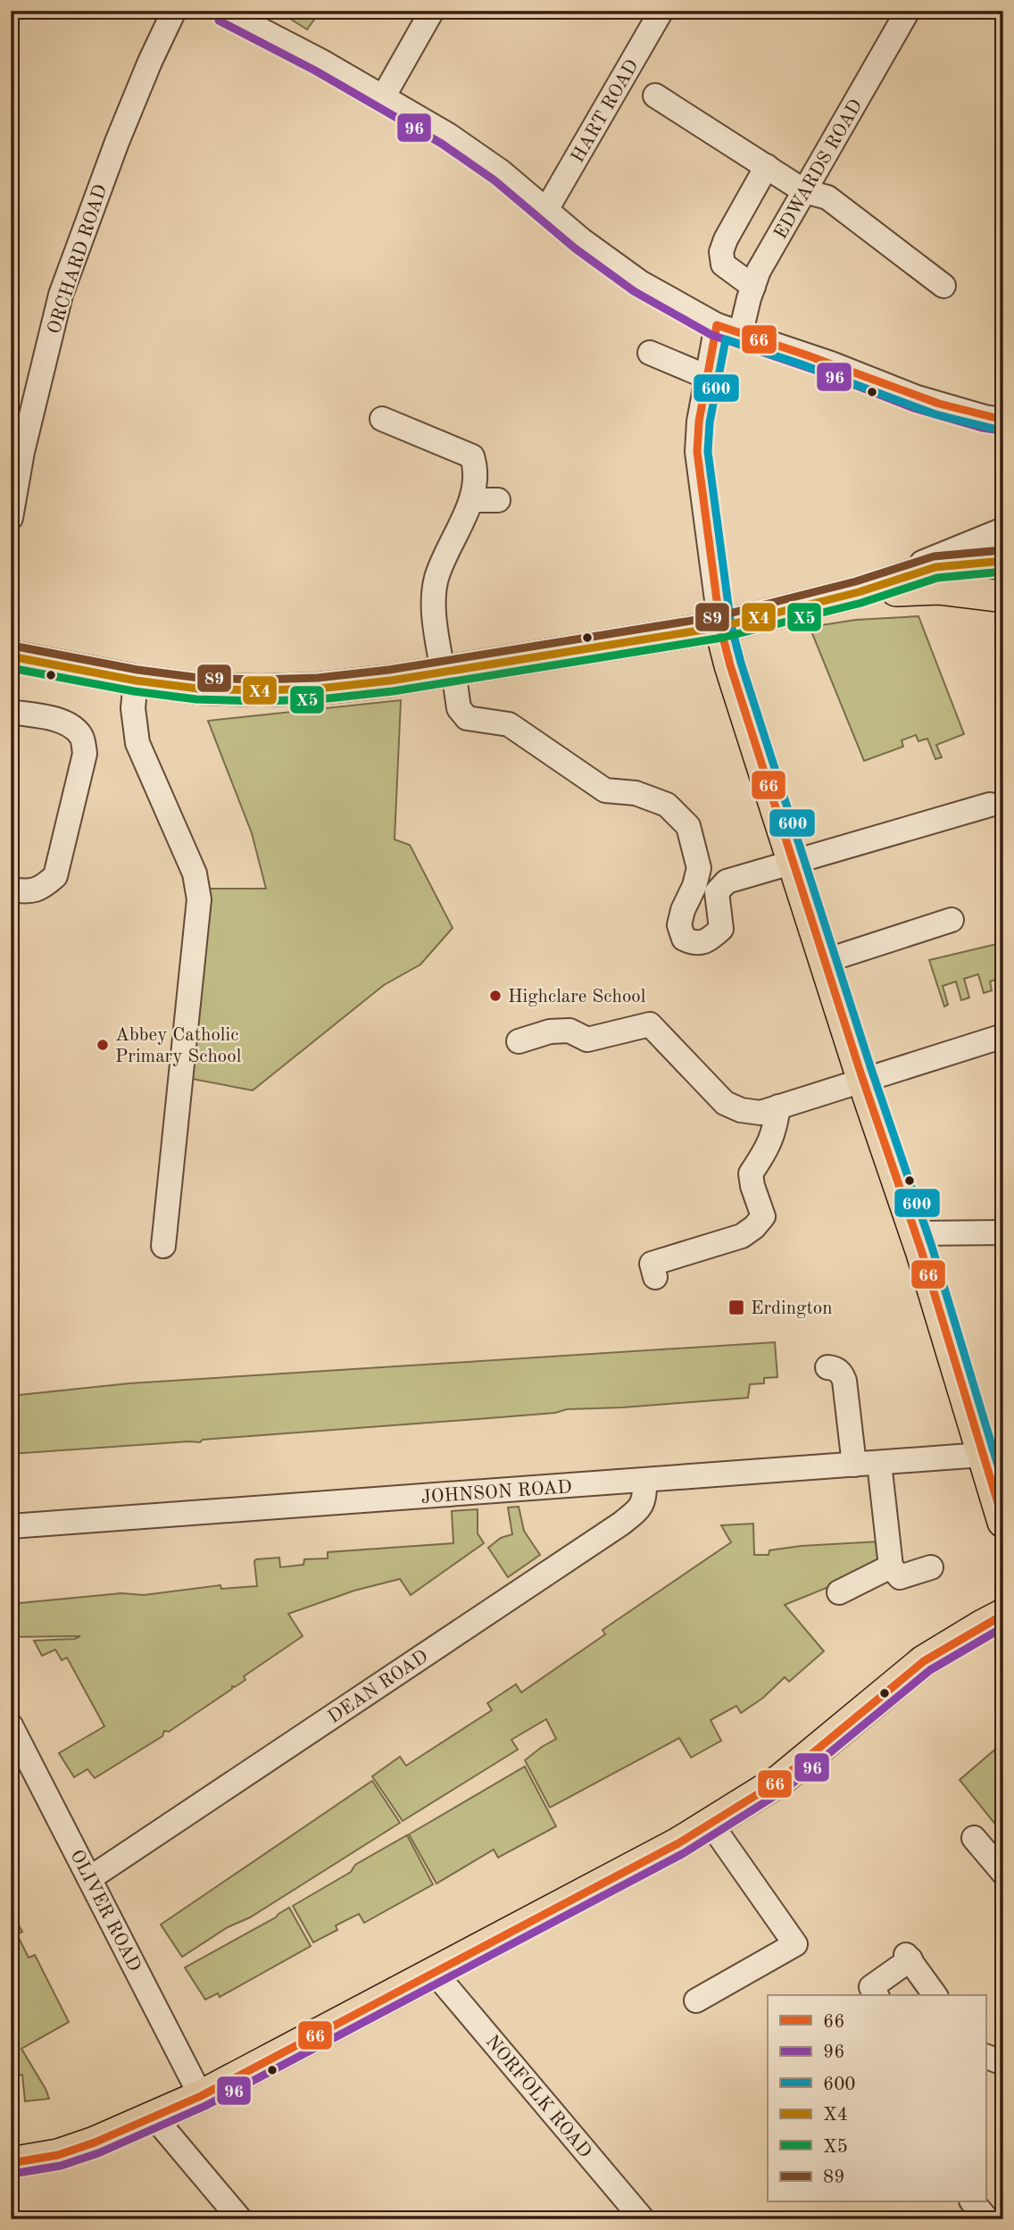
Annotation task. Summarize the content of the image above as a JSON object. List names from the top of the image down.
{
  "streets": {
    "street": [
      "HART ROAD",
      "EDWARDS ROAD",
      "ORCHARD ROAD",
      "JOHNSON ROAD",
      "DEAN ROAD",
      "OLIVER ROAD",
      "NORFOLK ROAD"
    ]
  },
  "crossings": [
    ["JOHNSON ROAD", "DEAN ROAD"],
    ["DEAN ROAD", "OLIVER ROAD"]
  ],
  "places": {
    "other": ["Highclare School", "Abbey Catholic Primary School"],
    "transit": ["Erdington"]
  },
  "lines": [
    "transit line 96",
    "transit line 66",
    "transit line 600",
    "transit line 89",
    "transit line X4",
    "transit line X5"
  ],
  "legend": [
    "66",
    "96",
    "600",
    "X4",
    "X5",
    "89"
  ]
}
